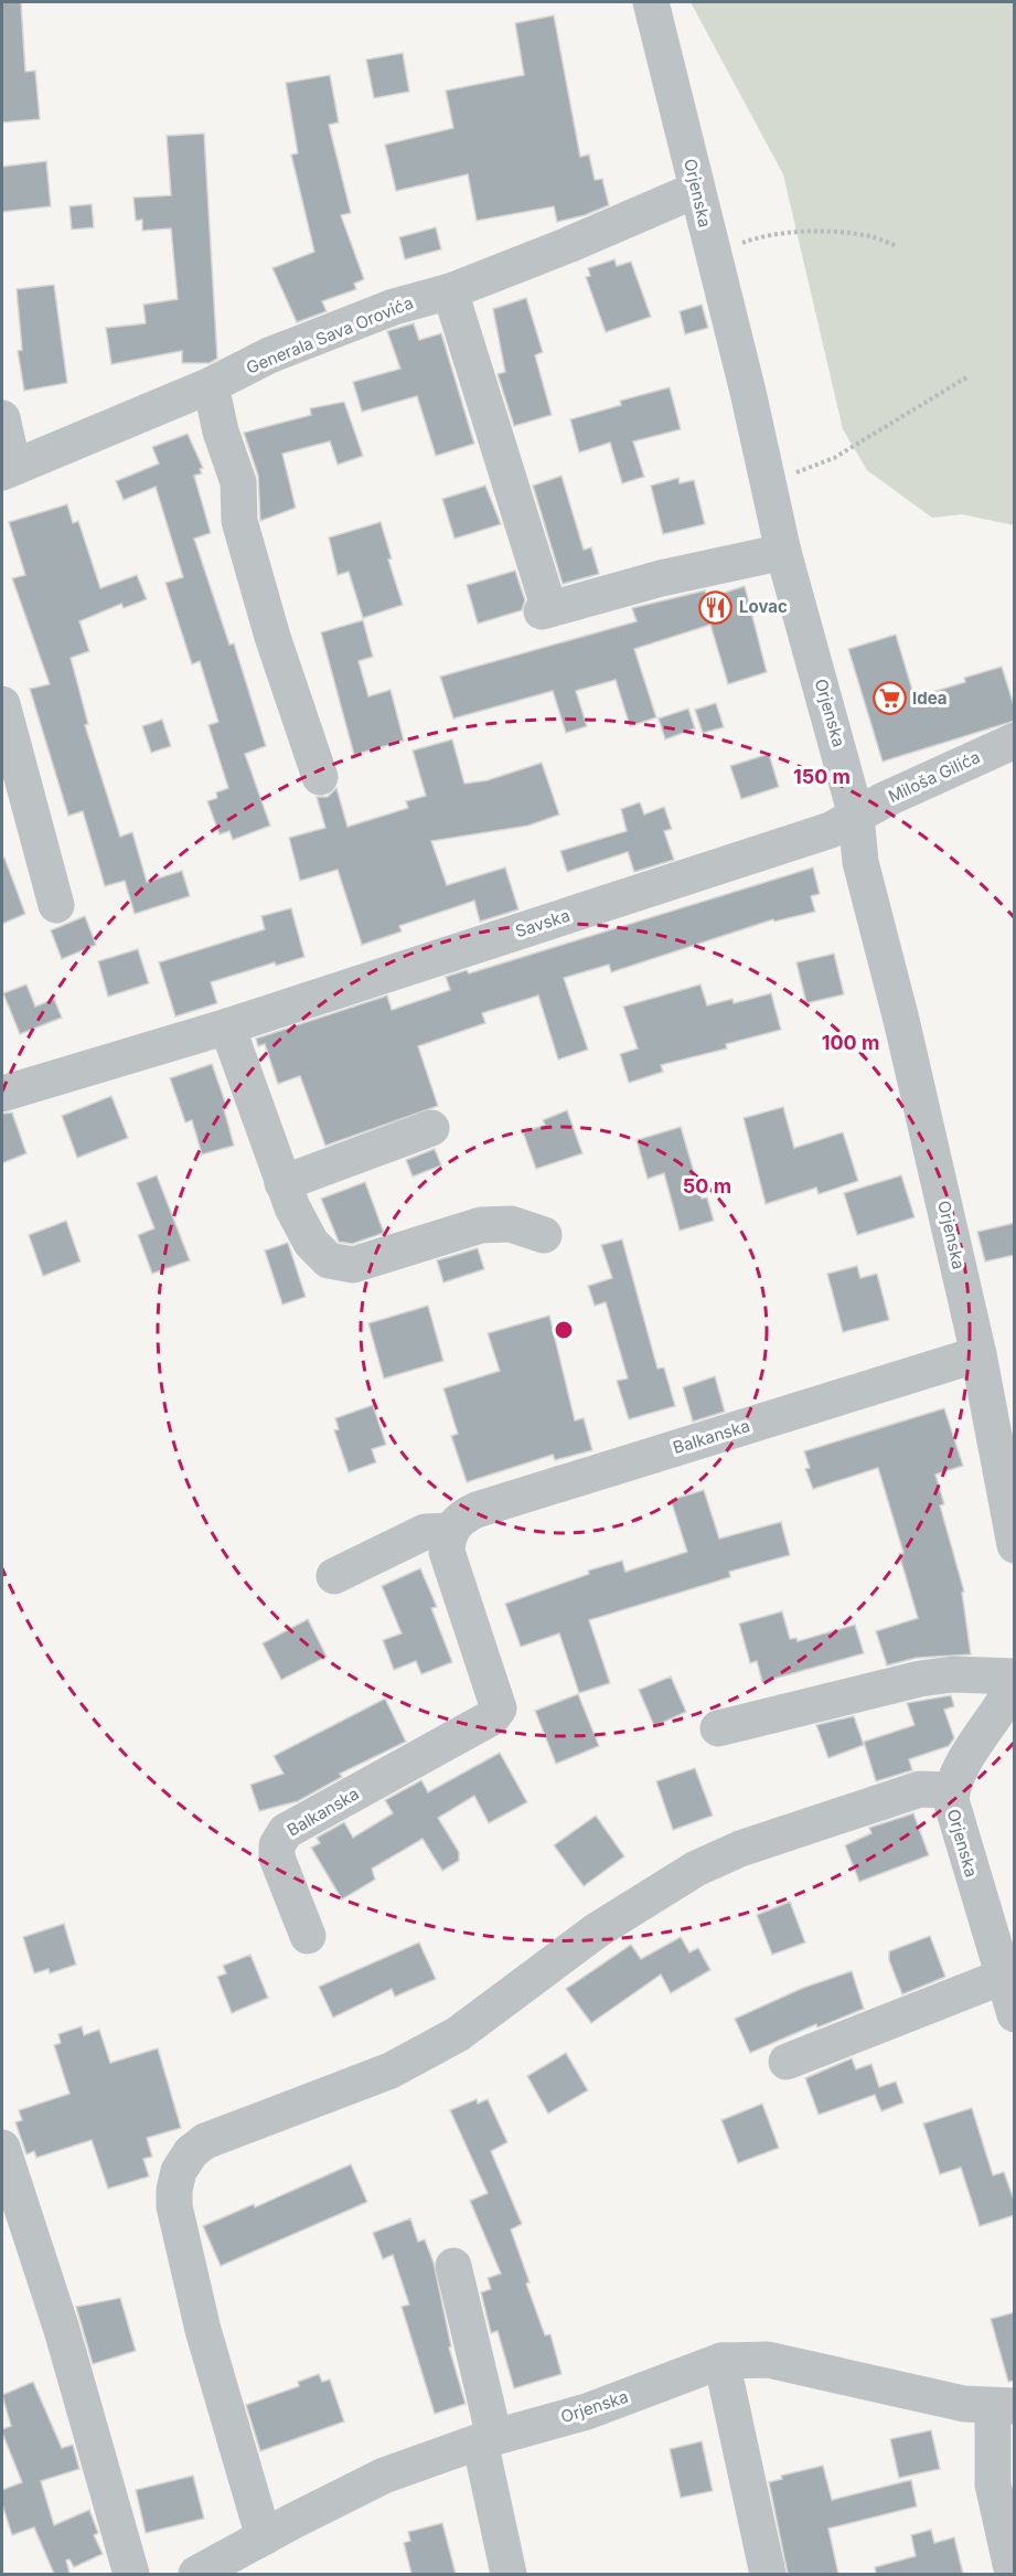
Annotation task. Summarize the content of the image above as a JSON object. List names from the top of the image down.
{
  "streets": {
    "street": [
      "Orjenska",
      "Generala Sava Orovića",
      "Miloša Gilića",
      "Savska",
      "Balkanska"
    ]
  },
  "crossings": [
    ["Orjenska", "Generala Sava Orovića"],
    ["Orjenska", "Miloša Gilića"],
    ["Orjenska", "Savska"],
    ["Orjenska", "Balkanska"],
    ["Miloša Gilića", "Savska"]
  ],
  "places": {
    "restaurant": ["Lovac"],
    "supermarket": ["Idea"]
  },
  "rings": ["150 m", "100 m", "50 m"]
}
